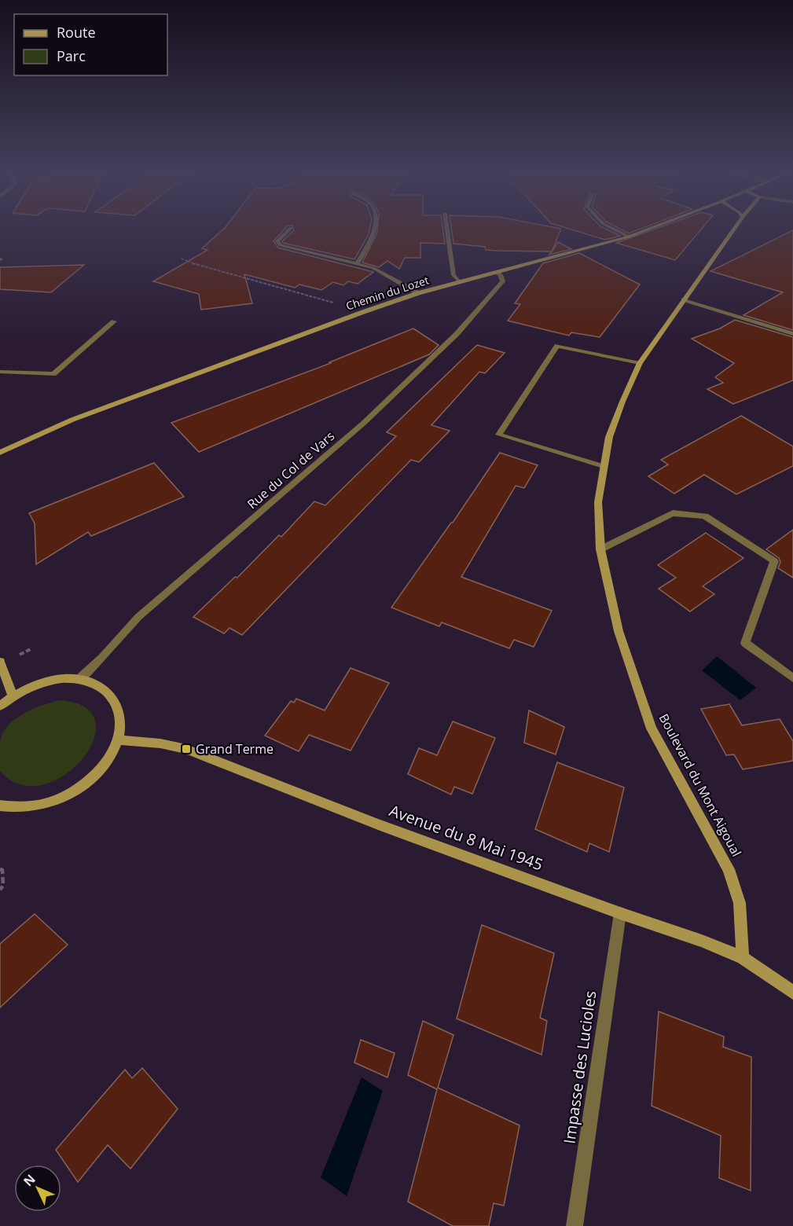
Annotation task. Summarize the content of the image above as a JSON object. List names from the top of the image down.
{
  "streets": {
    "street": [
      "Chemin du Lozet",
      "Rue du Col de Vars",
      "Boulevard du Mont Aigoual",
      "Avenue du 8 Mai 1945",
      "Impasse des Lucioles"
    ]
  },
  "crossings": [
    ["Chemin du Lozet", "Rue du Col de Vars"],
    ["Boulevard du Mont Aigoual", "Avenue du 8 Mai 1945"],
    ["Avenue du 8 Mai 1945", "Impasse des Lucioles"]
  ],
  "places": {
    "transit": ["Grand Terme"]
  },
  "legend": ["Route", "Parc"],
  "north": "top left"
}
